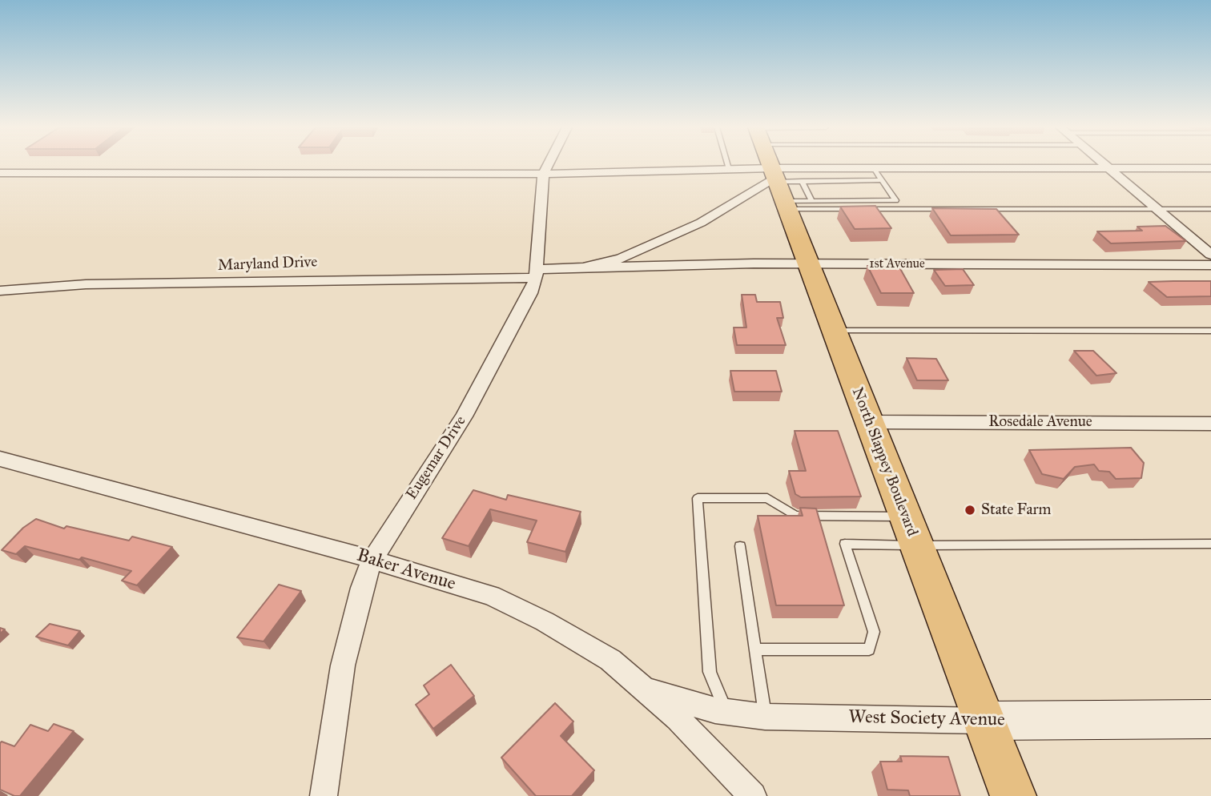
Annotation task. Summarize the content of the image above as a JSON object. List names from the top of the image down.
{
  "streets": {
    "main road": ["North Slappey Boulevard"],
    "street": [
      "Maryland Drive",
      "1st Avenue",
      "Rosedale Avenue",
      "Eugemar Drive",
      "Baker Avenue",
      "West Society Avenue"
    ]
  },
  "crossings": [
    ["Maryland Drive", "1st Avenue"],
    ["Maryland Drive", "Eugemar Drive"],
    ["Maryland Drive", "North Slappey Boulevard"],
    ["1st Avenue", "North Slappey Boulevard"],
    ["Rosedale Avenue", "North Slappey Boulevard"],
    ["Eugemar Drive", "Baker Avenue"],
    ["North Slappey Boulevard", "West Society Avenue"],
    ["Baker Avenue", "West Society Avenue"]
  ],
  "places": ["State Farm"]
}
